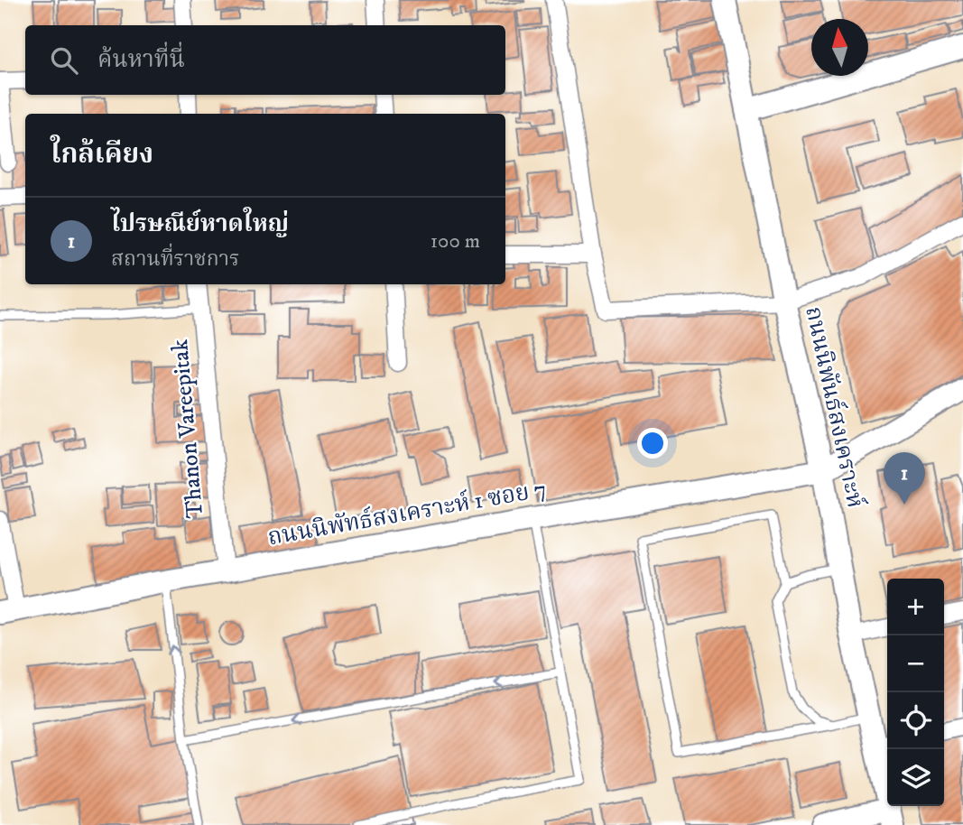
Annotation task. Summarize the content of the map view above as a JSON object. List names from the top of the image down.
{
  "streets": {
    "street": ["ถนนนิพันธ์สงเคราะห์", "Thanon Vareepitak", "ถนนนิพัทธ์สงเคราะห์ 1 ซอย 7"]
  },
  "crossings": [
    ["ถนนนิพันธ์สงเคราะห์", "ถนนนิพัทธ์สงเคราะห์ 1 ซอย 7"],
    ["Thanon Vareepitak", "ถนนนิพัทธ์สงเคราะห์ 1 ซอย 7"]
  ],
  "north": "top",
  "page": {
    "search": "ค้นหาที่นี่",
    "heading": "ใกล้เคียง",
    "list": [
      {
        "mark": "1",
        "name": "ไปรษณีย์หาดใหญ่",
        "note": "สถานที่ราชการ",
        "value": "100 m"
      }
    ],
    "pins": "1",
    "map_buttons": ["+", "−"]
  }
}
